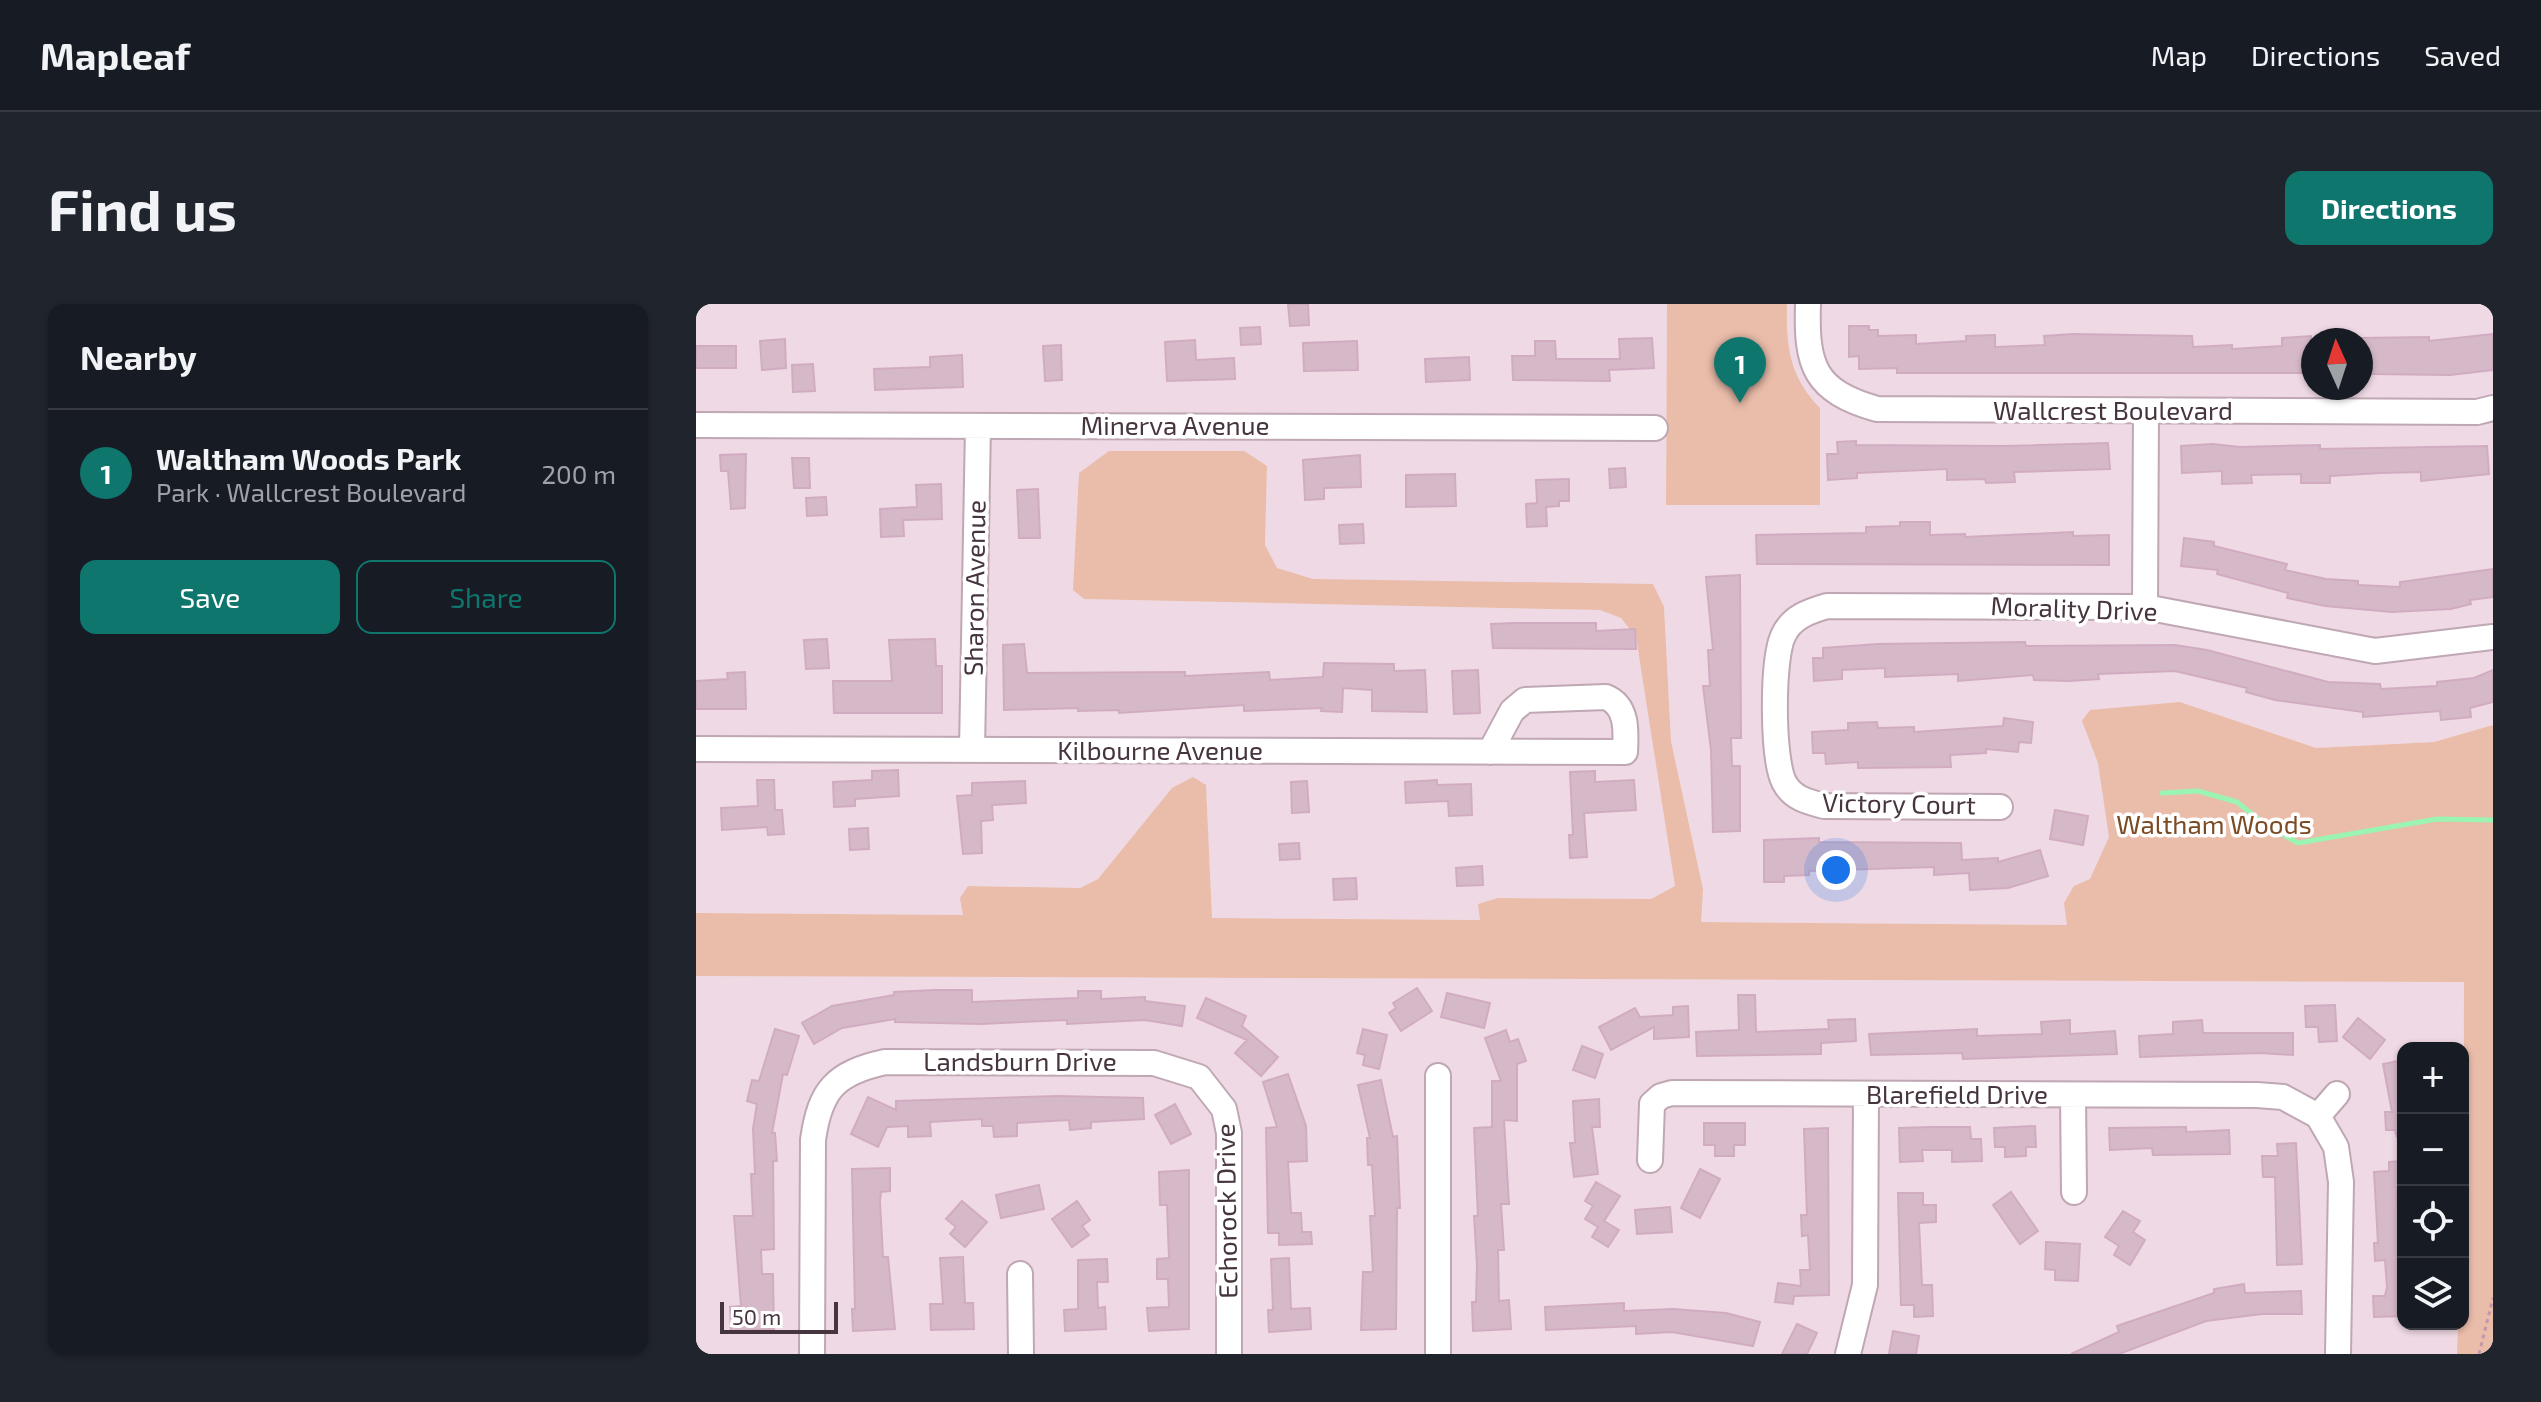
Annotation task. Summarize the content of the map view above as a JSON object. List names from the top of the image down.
{
  "streets": {
    "street": [
      "Wallcrest Boulevard",
      "Minerva Avenue",
      "Sharon Avenue",
      "Morality Drive",
      "Kilbourne Avenue",
      "Victory Court",
      "Landsburn Drive",
      "Blarefield Drive",
      "Echorock Drive"
    ]
  },
  "crossings": [
    ["Minerva Avenue", "Sharon Avenue"],
    ["Sharon Avenue", "Kilbourne Avenue"],
    ["Morality Drive", "Victory Court"],
    ["Landsburn Drive", "Echorock Drive"]
  ],
  "parks": ["Waltham Woods"],
  "scale_bar": "50 m",
  "north": "top",
  "page": {
    "header": "Mapleaf",
    "nav": ["Map", "Directions", "Saved"],
    "buttons": [
      "Directions",
      ["Save", "Share"]
    ],
    "title": "Find us",
    "heading": "Nearby",
    "pins": "1",
    "list": [
      {
        "mark": "1",
        "name": "Waltham Woods Park",
        "note": "Park · Wallcrest Boulevard",
        "value": "200 m"
      }
    ],
    "map_buttons": ["+", "−"],
    "scale": "50 m"
  }
}
